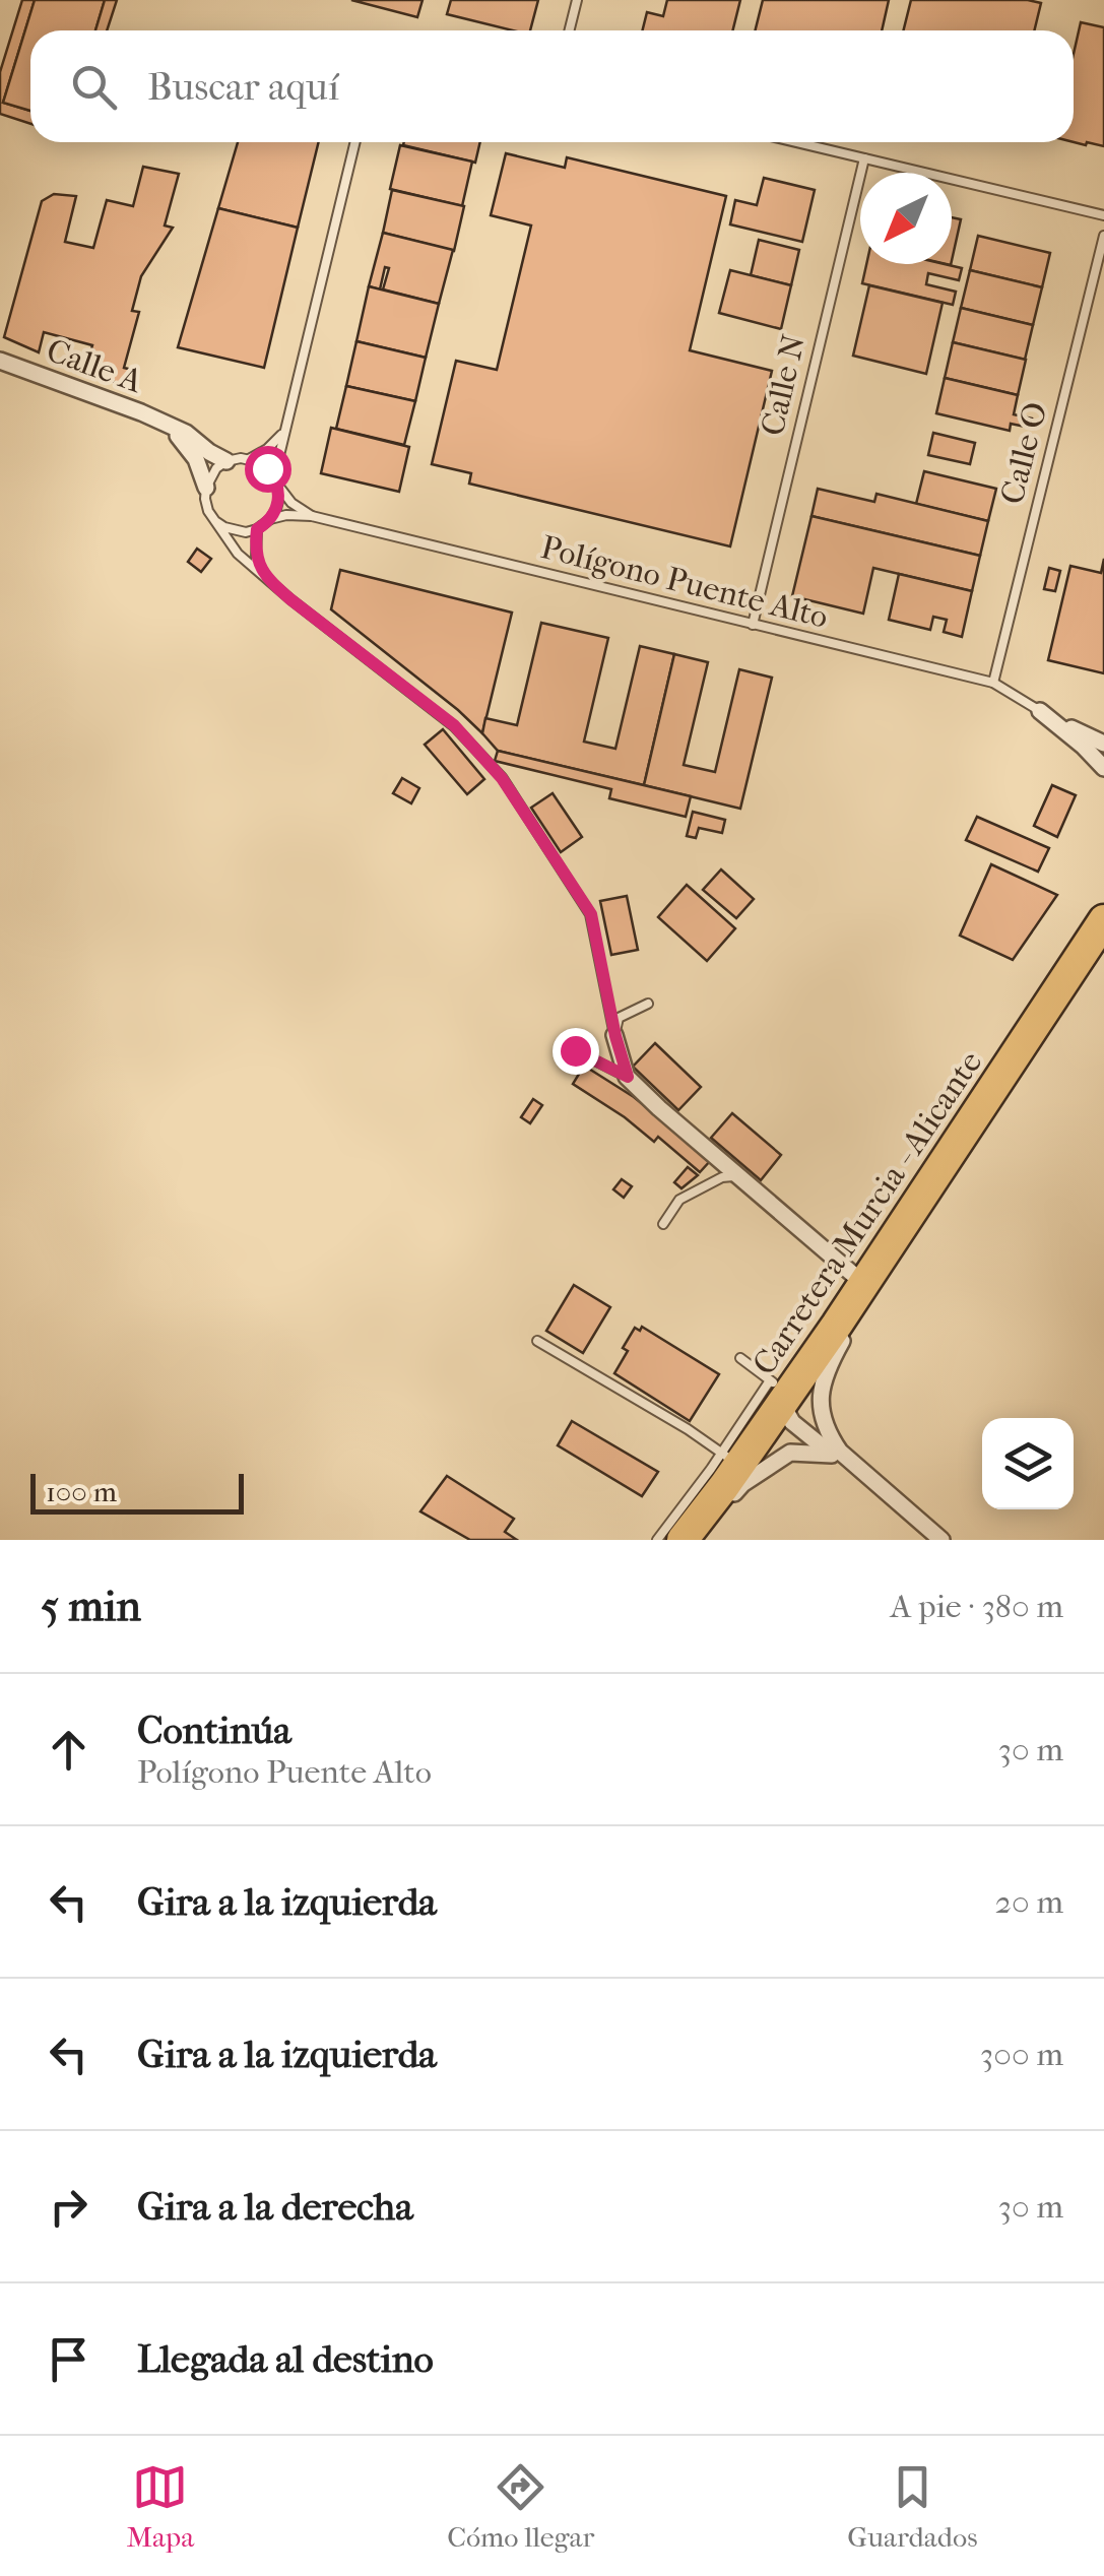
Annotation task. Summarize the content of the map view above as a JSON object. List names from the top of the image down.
{
  "streets": {
    "highway": ["Carretera Murcia - Alicante"],
    "street": ["Calle A"],
    "lane": ["Calle N", "Calle O", "Polígono Puente Alto"]
  },
  "crossings": [
    ["Calle A", "Polígono Puente Alto"],
    ["Calle N", "Polígono Puente Alto"],
    ["Calle O", "Polígono Puente Alto"]
  ],
  "scale_bar": "100 m",
  "north": "bottom left",
  "page": {
    "search": "Buscar aquí",
    "scale": "100 m",
    "heading": ["5 min", "A pie · 380 m"],
    "list": [
      ["Continúa", "Polígono Puente Alto", "30 m"],
      ["Gira a la izquierda", "20 m"],
      ["Gira a la izquierda", "300 m"],
      ["Gira a la derecha", "30 m"],
      "Llegada al destino"
    ],
    "nav": ["Mapa", "Cómo llegar", "Guardados"]
  }
}
